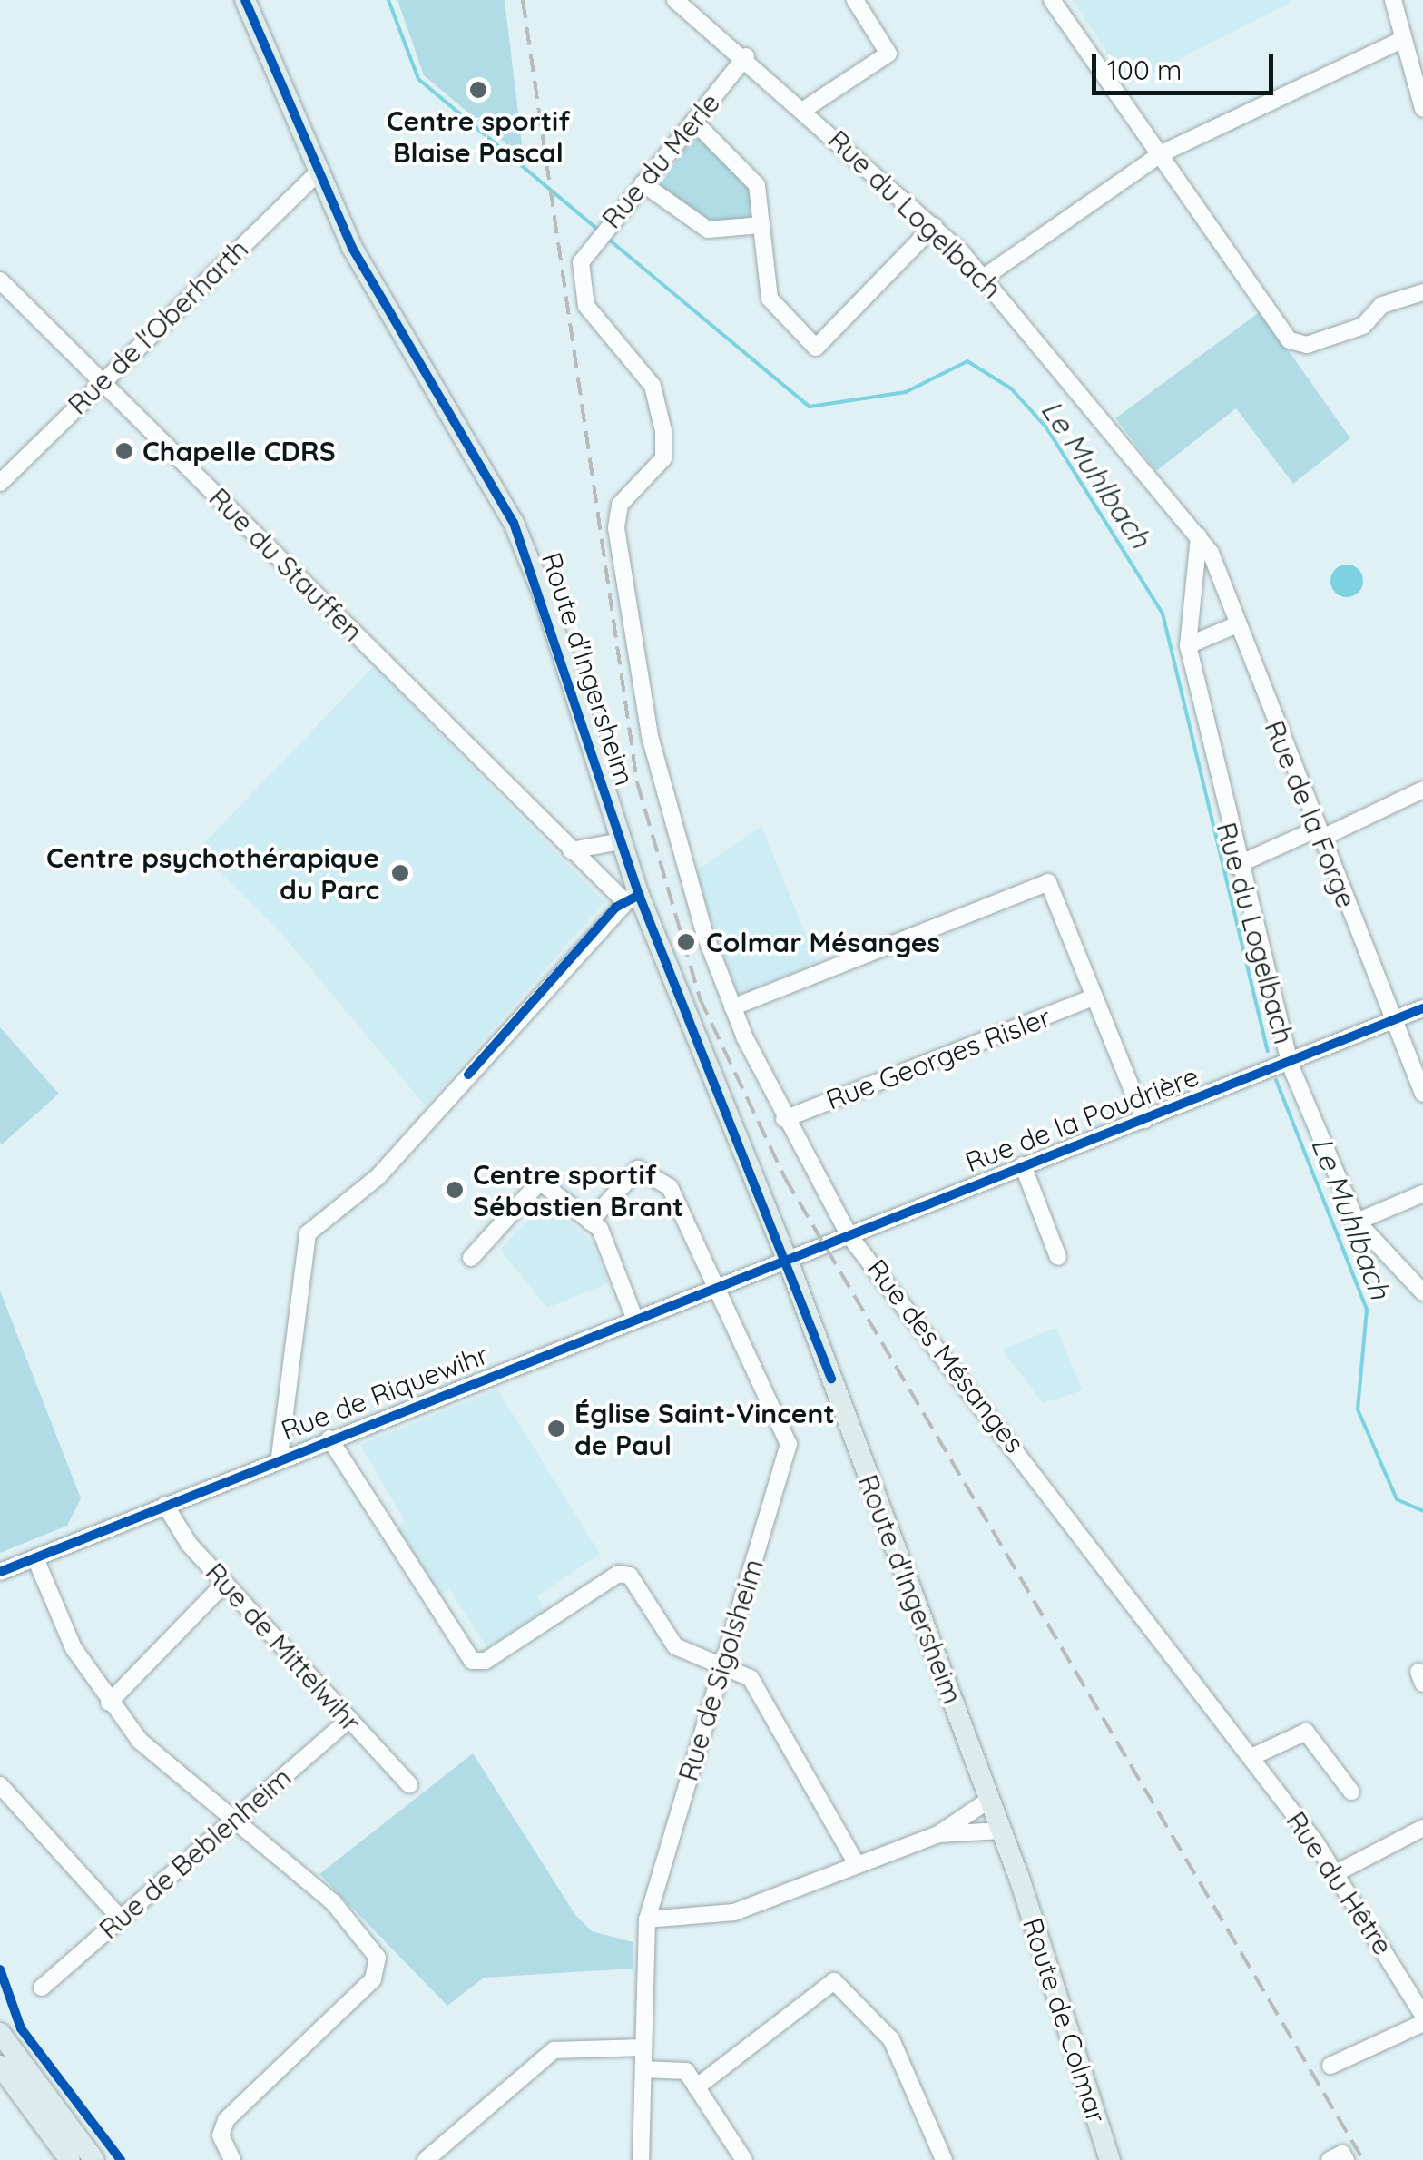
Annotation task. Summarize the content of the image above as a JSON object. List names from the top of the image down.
{
  "streets": {
    "main road": ["Route d'Ingersheim", "Route de Colmar"],
    "street": [
      "Rue du Merle",
      "Rue du Logelbach",
      "Rue de l'Oberharth",
      "Rue du Stauffen",
      "Rue de la Forge",
      "Rue Georges Risler",
      "Rue de la Poudrière",
      "Rue des Mésanges",
      "Rue de Riquewihr",
      "Rue de Mittelwihr",
      "Rue de Sigolsheim",
      "Rue de Beblenheim",
      "Rue du Hêtre"
    ]
  },
  "crossings": [
    ["Rue du Merle", "Rue du Logelbach"],
    ["Rue du Merle", "Rue des Mésanges"],
    ["Rue du Logelbach", "Rue de la Forge"],
    ["Rue du Logelbach", "Rue de la Poudrière"],
    ["Rue de l'Oberharth", "Rue du Stauffen"],
    ["Rue de l'Oberharth", "Route d'Ingersheim"],
    ["Rue du Stauffen", "Route d'Ingersheim"],
    ["Route d'Ingersheim", "Rue de la Poudrière"],
    ["Route d'Ingersheim", "Rue de Riquewihr"],
    ["Route d'Ingersheim", "Route de Colmar"],
    ["Rue de la Forge", "Rue de la Poudrière"],
    ["Rue Georges Risler", "Rue des Mésanges"],
    ["Rue de la Poudrière", "Rue des Mésanges"],
    ["Rue de la Poudrière", "Rue de Riquewihr"],
    ["Rue des Mésanges", "Rue du Hêtre"],
    ["Rue de Riquewihr", "Rue de Mittelwihr"],
    ["Rue de Riquewihr", "Rue de Sigolsheim"],
    ["Rue de Mittelwihr", "Rue de Beblenheim"]
  ],
  "water": ["Le Muhlbach"],
  "places": [
    "Centre sportif Blaise Pascal",
    "Chapelle CDRS",
    "Centre psychothérapique du Parc",
    "Colmar Mésanges",
    "Centre sportif Sébastien Brant",
    "Église Saint-Vincent de Paul"
  ],
  "scale_bar": "100 m"
}
